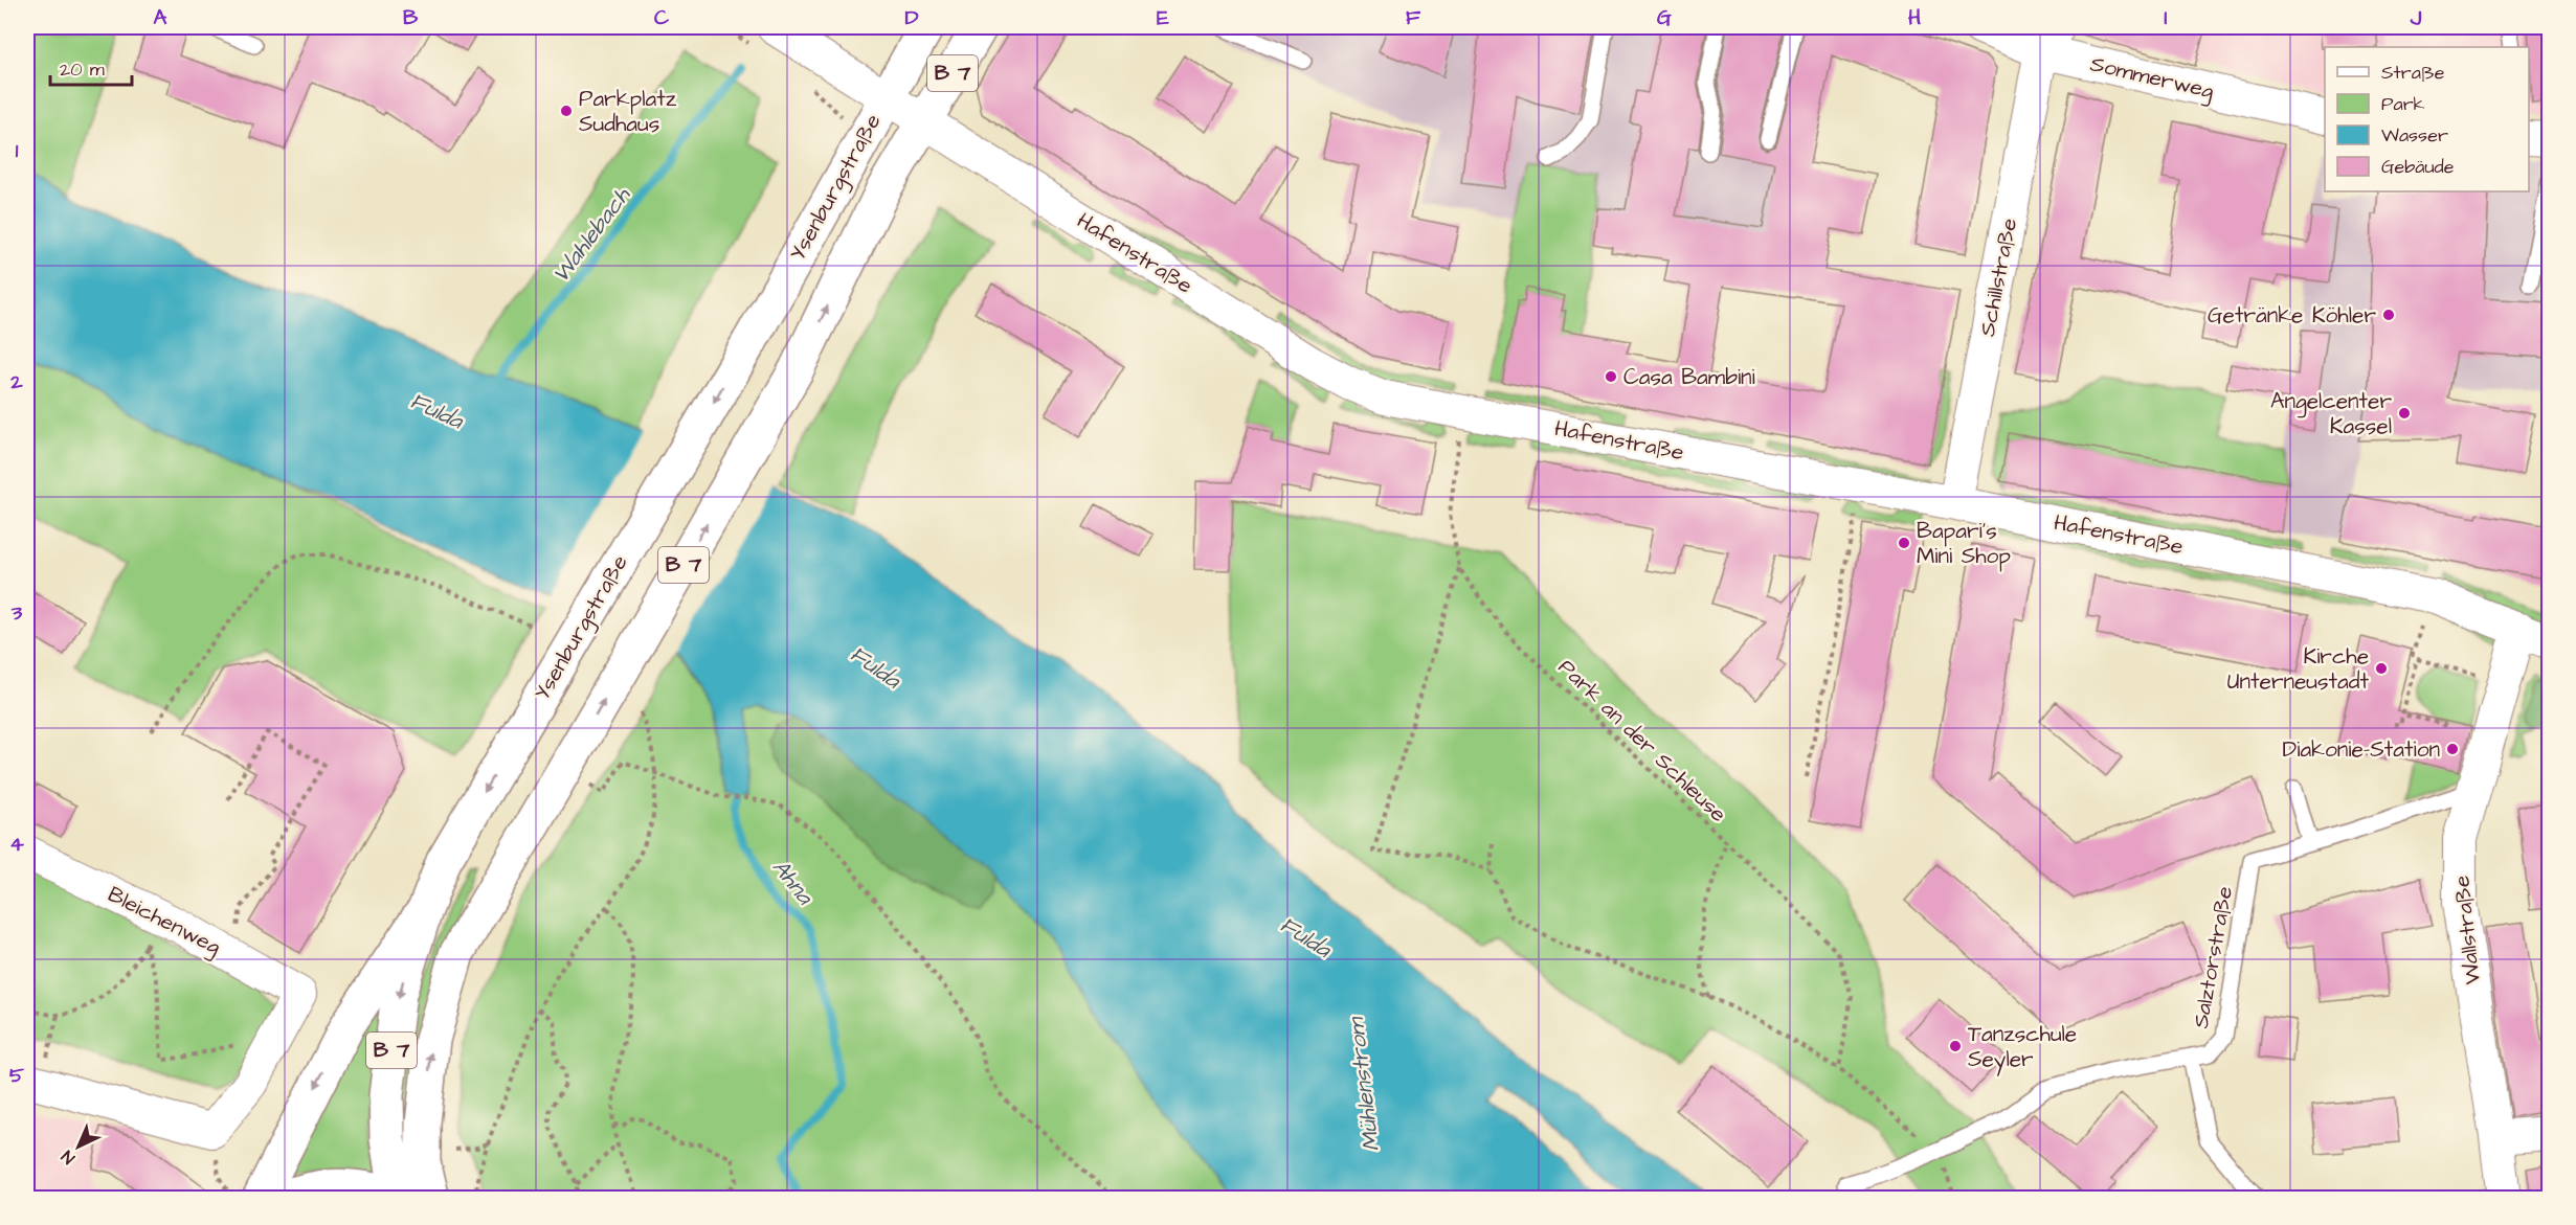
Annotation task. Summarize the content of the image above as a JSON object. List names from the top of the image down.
{
  "streets": {
    "main road": ["B 7", "Ysenburgstraße"],
    "street": [
      "Sommerweg",
      "Hafenstraße",
      "Schillstraße",
      "Bleichenweg",
      "Wallstraße"
    ],
    "lane": ["Salztorstraße"],
    "path": ["Park an der Schleuse"]
  },
  "crossings": [
    ["B 7", "Ysenburgstraße"],
    ["B 7", "Hafenstraße"],
    ["Sommerweg", "Schillstraße"],
    ["Ysenburgstraße", "Hafenstraße"],
    ["Hafenstraße", "Schillstraße"],
    ["Hafenstraße", "Wallstraße"],
    ["Wallstraße", "Salztorstraße"]
  ],
  "water": [
    "Wahlebach",
    "Fulda",
    "Ahna",
    "Mühlenstrom"
  ],
  "places": [
    "Parkplatz Sudhaus",
    "Getränke Köhler",
    "Casa Bambini",
    "Angelcenter Kassel",
    "Bapari's Mini Shop",
    "Kirche Unterneustadt",
    "Diakonie-Station",
    "Tanzschule Seyler"
  ],
  "legend": [
    "Straße",
    "Park",
    "Wasser",
    "Gebäude"
  ],
  "scale_bar": "20 m",
  "north": "bottom left",
  "grid": {
    "columns": [
      "A",
      "B",
      "C",
      "D",
      "E",
      "F",
      "G",
      "H",
      "I",
      "J"
    ],
    "rows": [
      "1",
      "2",
      "3",
      "4",
      "5"
    ]
  }
}
